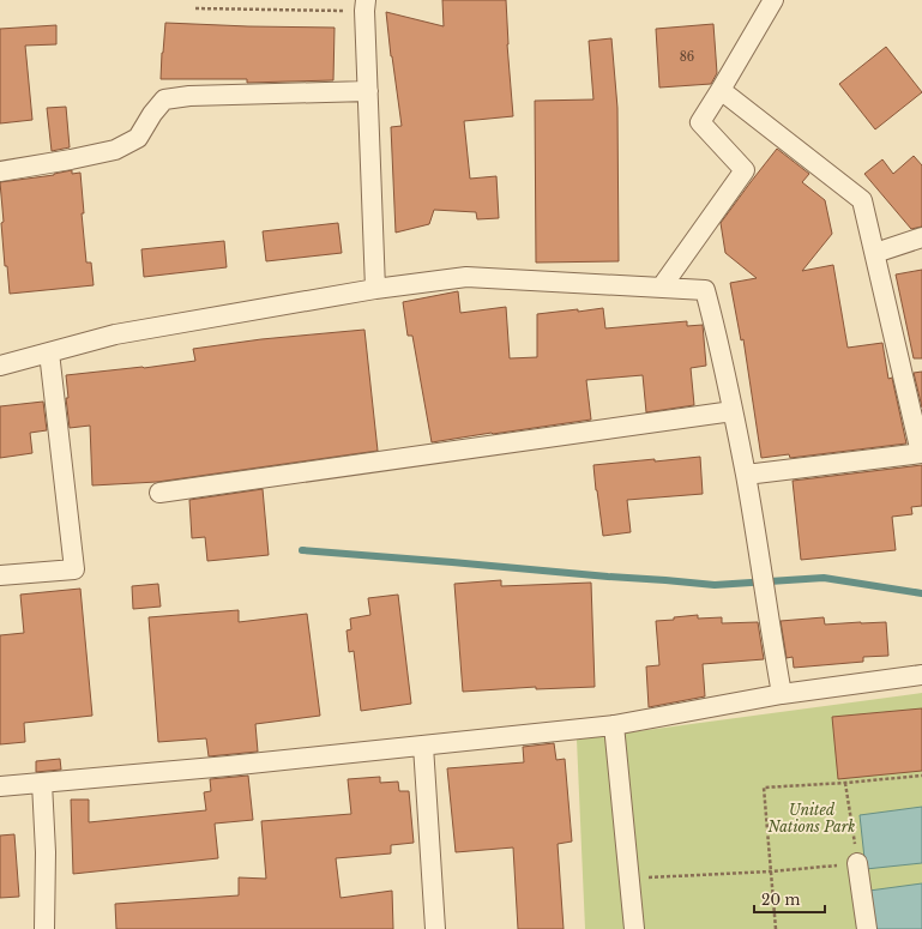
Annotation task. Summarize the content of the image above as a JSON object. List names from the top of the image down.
{
  "parks": ["United Nations Park"],
  "house_numbers": ["86"],
  "scale_bar": "20 m"
}
